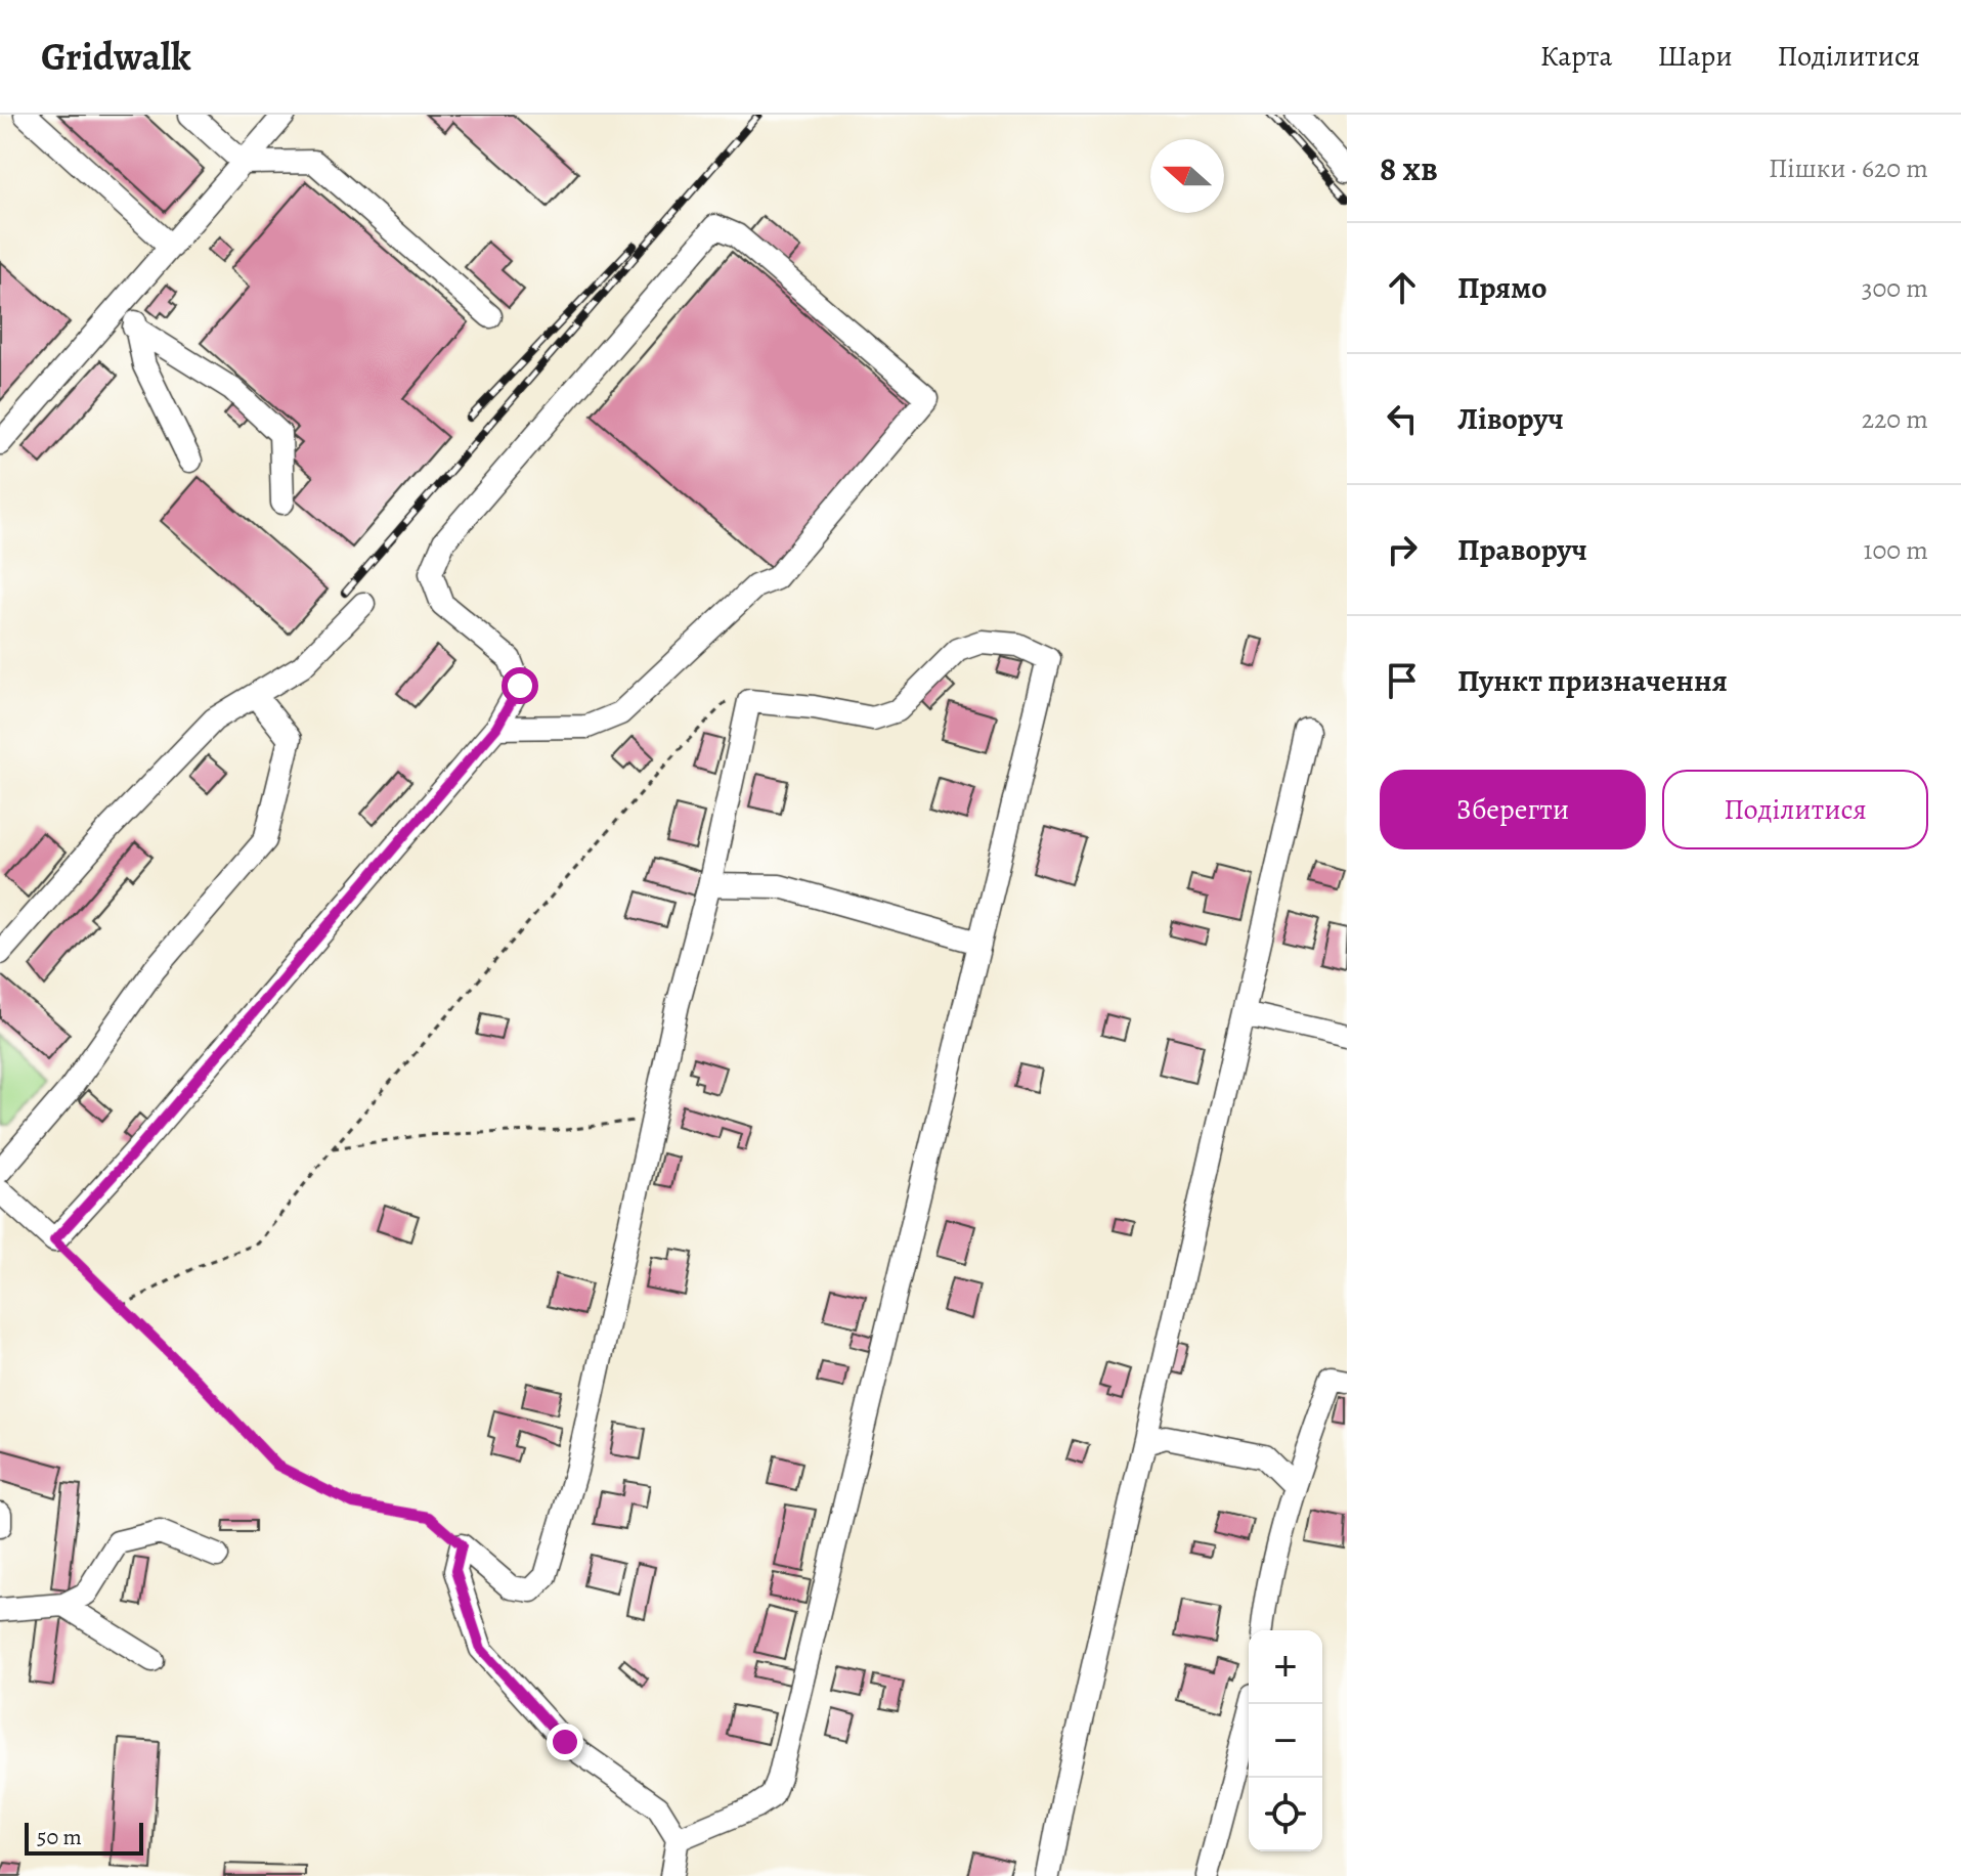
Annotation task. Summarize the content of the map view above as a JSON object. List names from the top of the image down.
{
  "scale_bar": "50 m",
  "north": "left",
  "page": {
    "header": "Gridwalk",
    "nav": ["Карта", "Шари", "Поділитися"],
    "heading": ["8 хв", "Пішки · 620 m"],
    "list": [
      ["Прямо", "300 m"],
      ["Ліворуч", "220 m"],
      ["Праворуч", "100 m"],
      "Пункт призначення"
    ],
    "buttons": ["Зберегти", "Поділитися"],
    "map_buttons": ["+", "−"],
    "scale": "50 m"
  }
}
